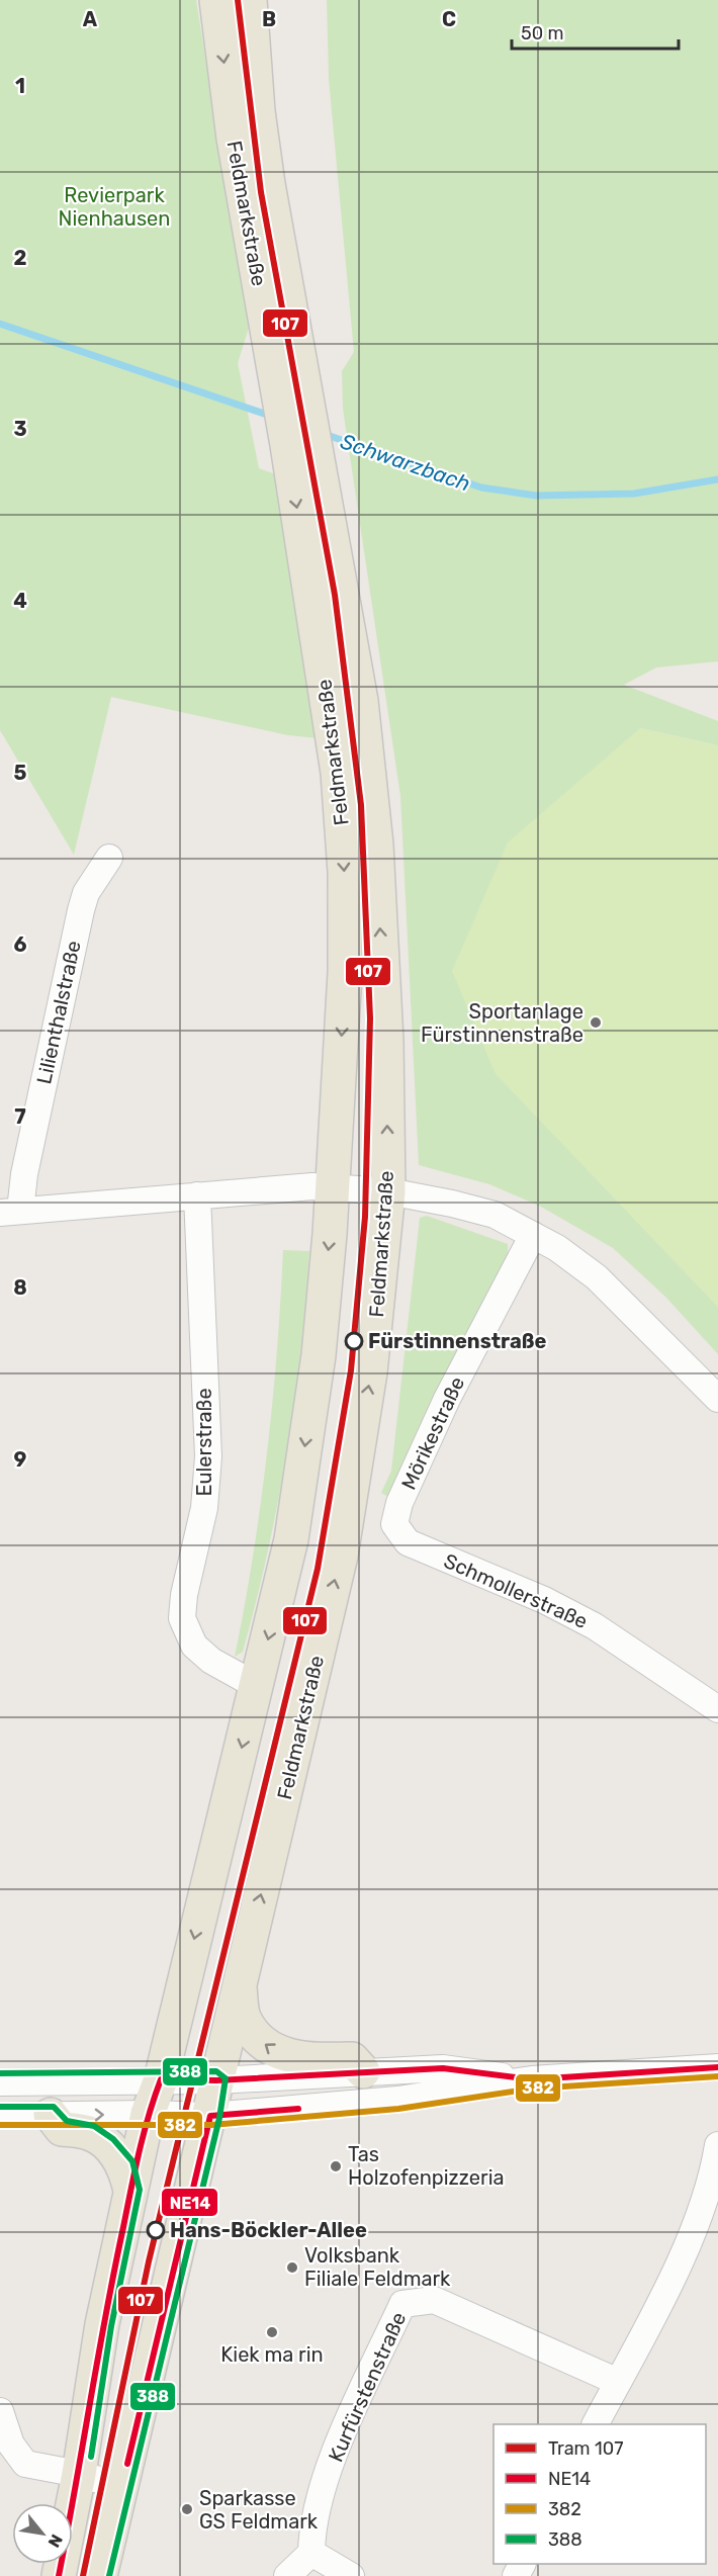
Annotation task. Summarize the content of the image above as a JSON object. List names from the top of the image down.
{
  "streets": {
    "main road": ["Feldmarkstraße"],
    "street": [
      "Lilienthalstraße",
      "Mörikestraße",
      "Eulerstraße",
      "Schmollerstraße",
      "Kurfürstenstraße"
    ]
  },
  "crossings": [
    ["Feldmarkstraße", "Lilienthalstraße"],
    ["Feldmarkstraße", "Eulerstraße"],
    ["Lilienthalstraße", "Eulerstraße"],
    ["Mörikestraße", "Schmollerstraße"]
  ],
  "water": ["Schwarzbach"],
  "parks": ["Revierpark Nienhausen"],
  "places": [
    "Sportanlage Fürstinnenstraße",
    "Fürstinnenstraße",
    "Tas Holzofenpizzeria",
    "Hans-Böckler-Allee",
    "Volksbank Filiale Feldmark",
    "Kiek ma rin",
    "Sparkasse GS Feldmark"
  ],
  "lines": [
    "tram line 107",
    "transit line NE14",
    "transit line 388",
    "transit line 382"
  ],
  "legend": [
    "Tram 107",
    "NE14",
    "382",
    "388"
  ],
  "scale_bar": "50 m",
  "north": "bottom right",
  "grid": {
    "columns": ["A", "B", "C"],
    "rows": [
      "1",
      "2",
      "3",
      "4",
      "5",
      "6",
      "7",
      "8",
      "9"
    ]
  }
}
